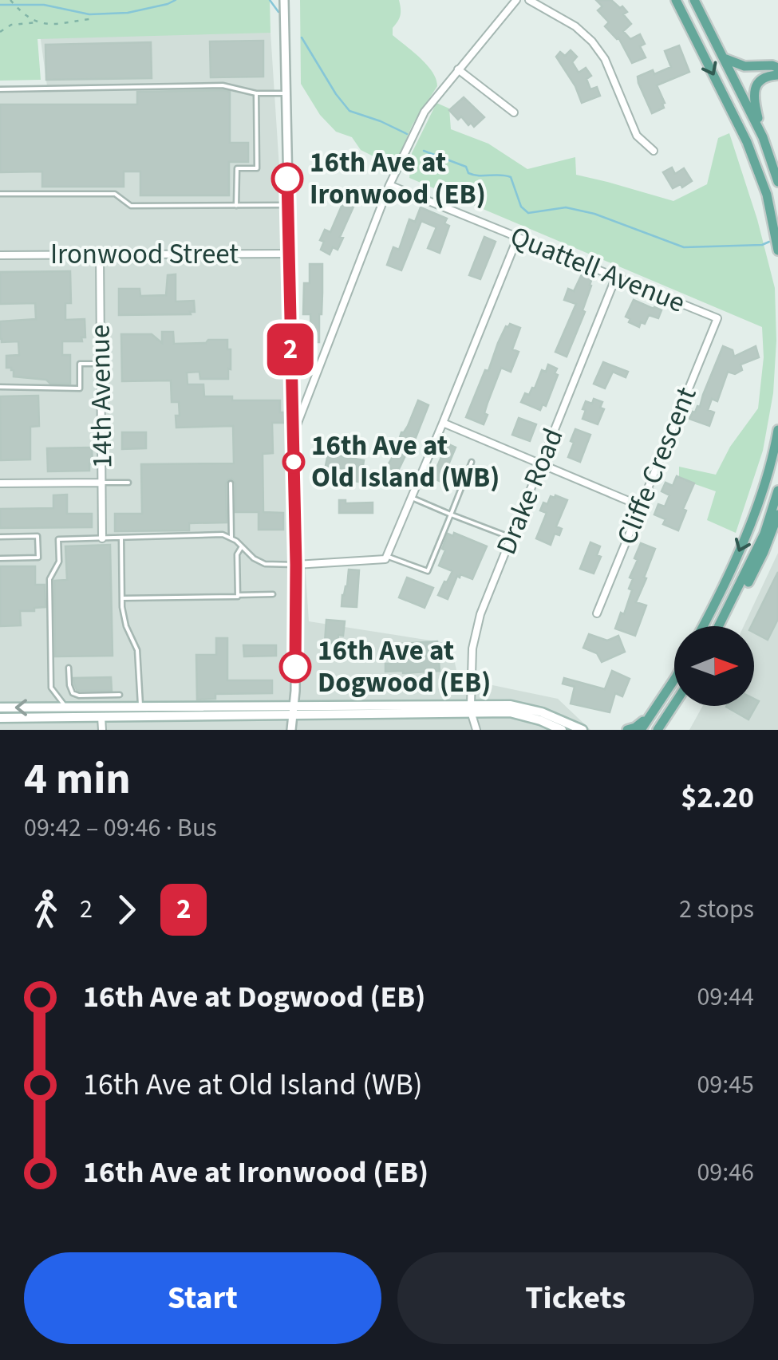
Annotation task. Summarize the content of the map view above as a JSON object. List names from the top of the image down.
{
  "streets": {
    "street": [
      "Ironwood Street",
      "Quattell Avenue",
      "14th Avenue",
      "Cliffe Crescent",
      "Drake Road"
    ]
  },
  "crossings": [
    ["Ironwood Street", "14th Avenue"],
    ["Quattell Avenue", "Cliffe Crescent"],
    ["Quattell Avenue", "Drake Road"]
  ],
  "places": ["16th Ave at Ironwood (EB)", "16th Ave at Old Island (WB)", "16th Ave at Dogwood (EB)"],
  "lines": ["bus line 2"],
  "north": "right",
  "page": {
    "on_map": "2",
    "heading": ["4 min", "09:42 – 09:46 · Bus", "$2.20"],
    "legs": ["2", "2", "2 stops"],
    "list": [
      {
        "name": "16th Ave at Dogwood (EB)",
        "value": "09:44"
      },
      {
        "name": "16th Ave at Old Island (WB)",
        "value": "09:45"
      },
      {
        "name": "16th Ave at Ironwood (EB)",
        "value": "09:46"
      }
    ],
    "buttons": ["Start", "Tickets"]
  }
}
